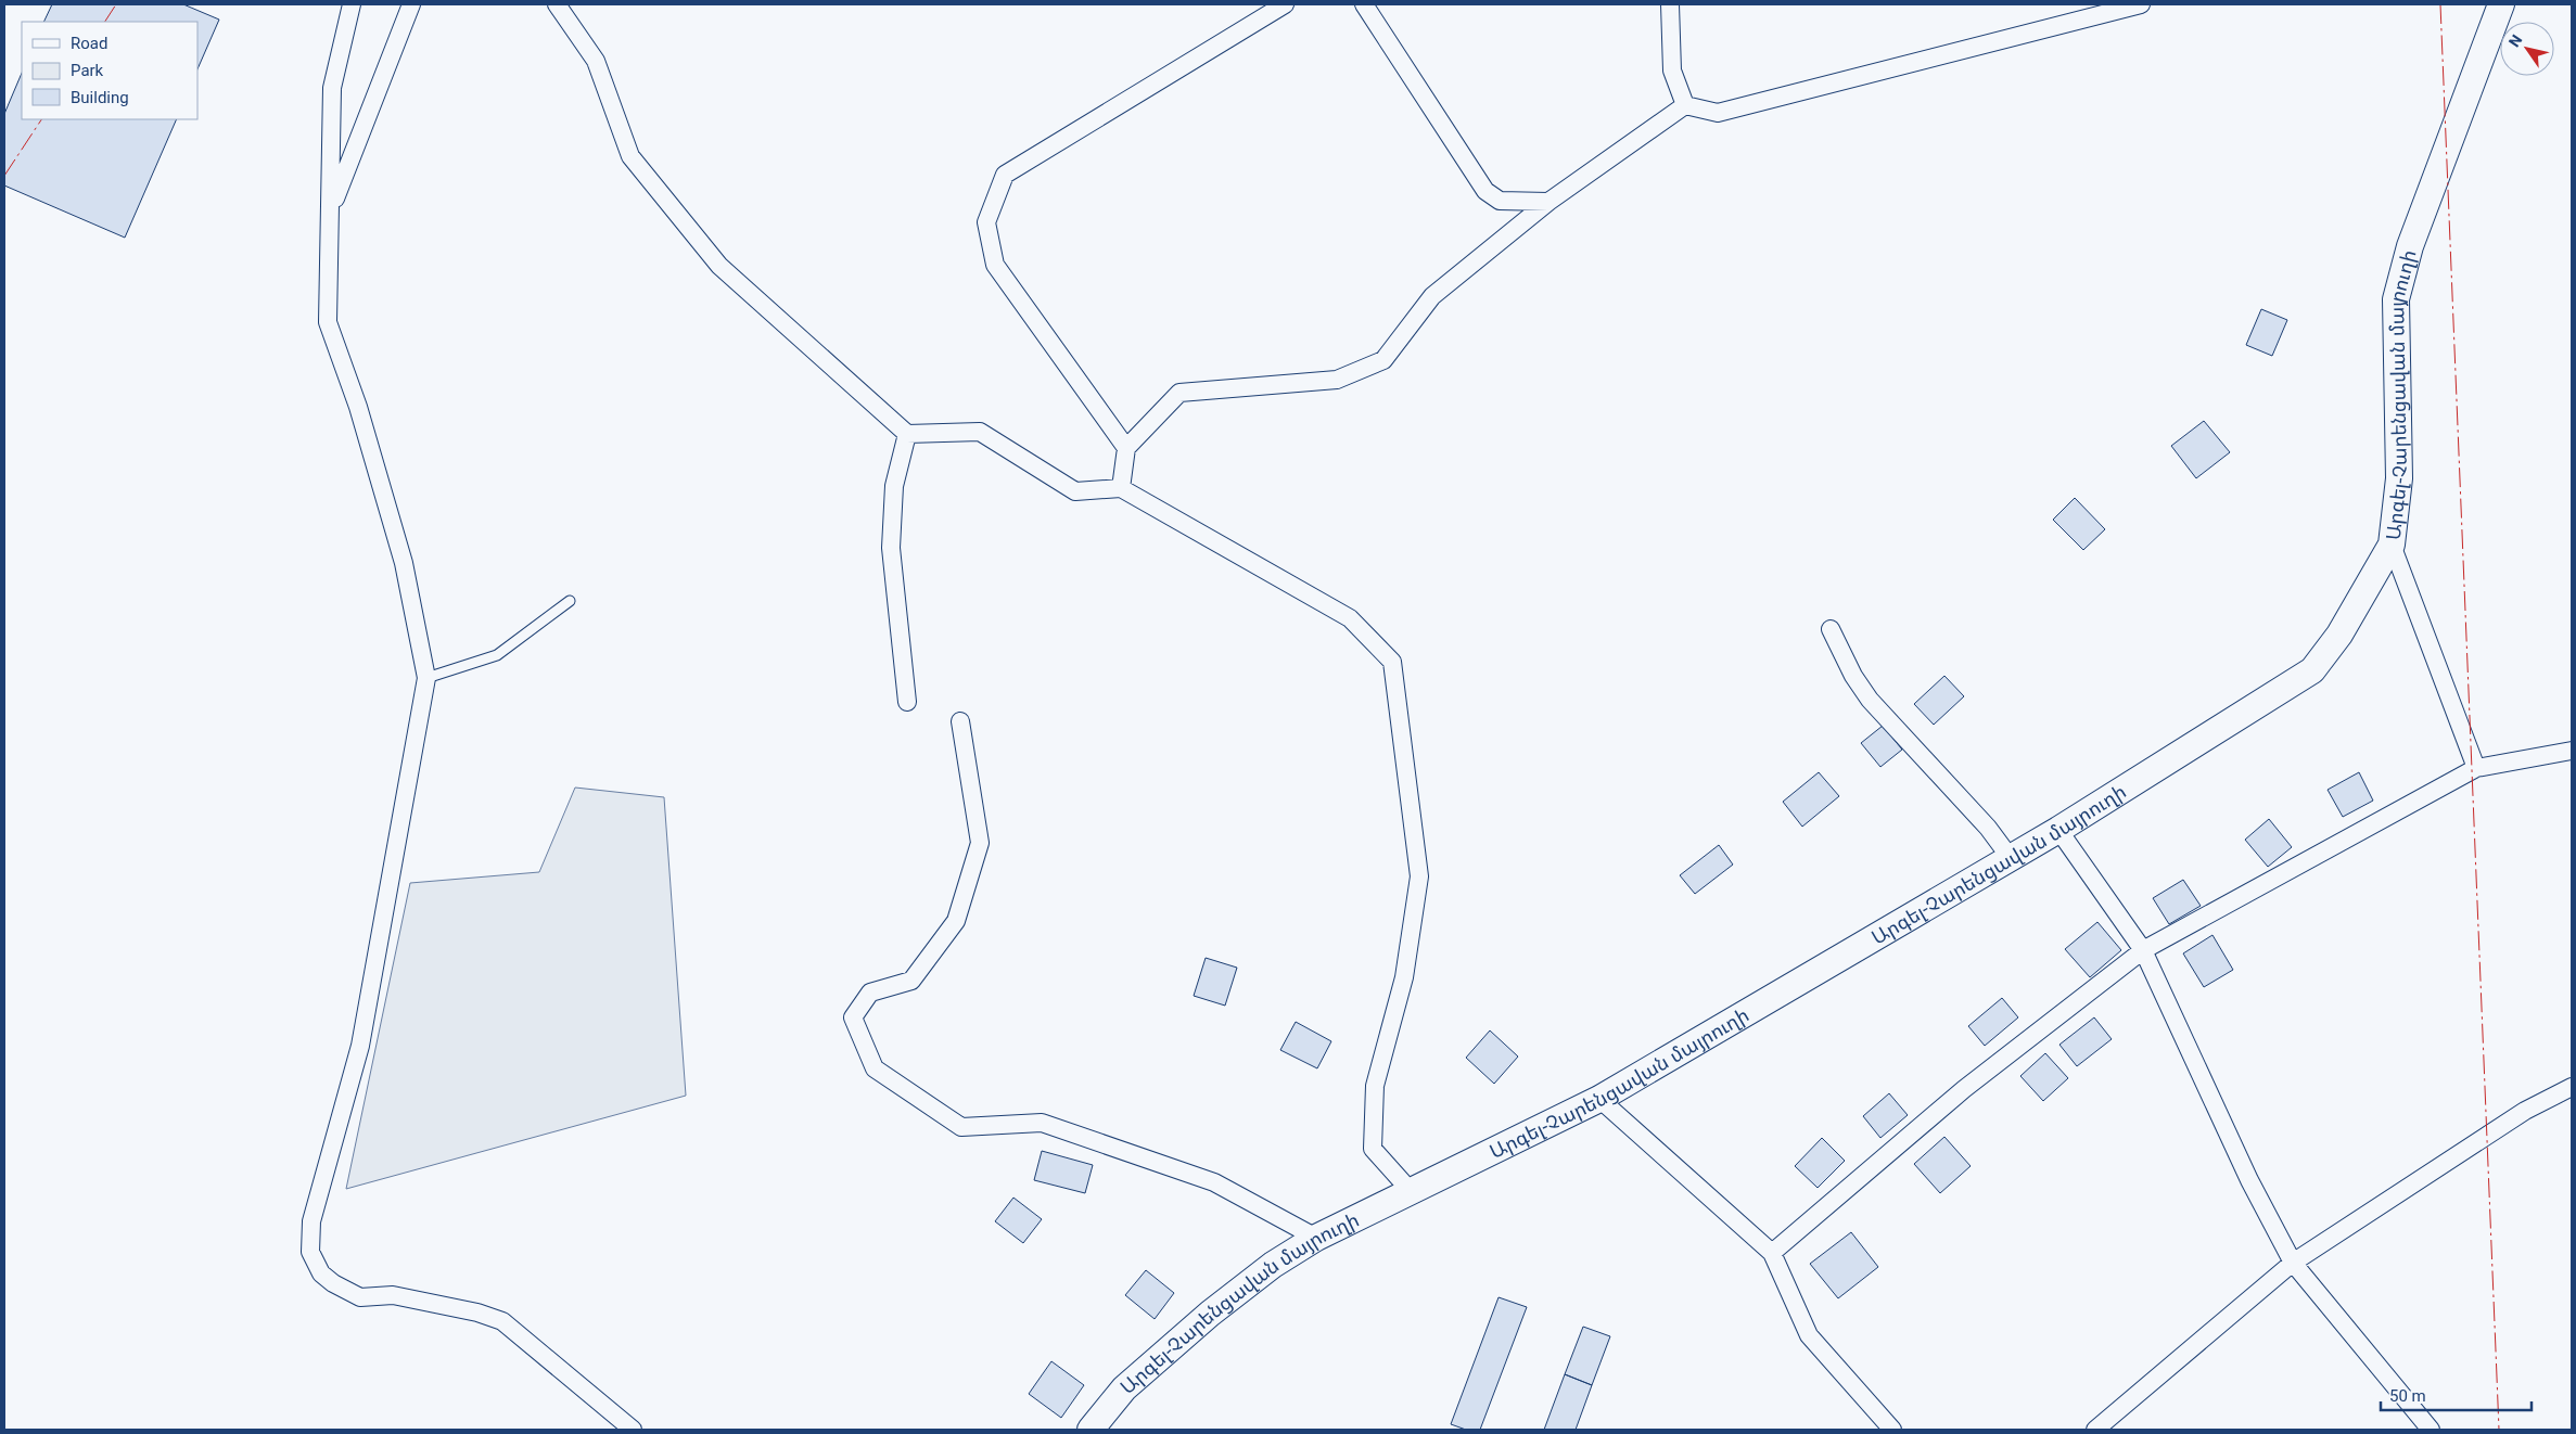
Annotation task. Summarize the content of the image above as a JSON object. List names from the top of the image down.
{
  "streets": {
    "main road": ["Արգել-Չարենցավան մայրուղի"]
  },
  "legend": ["Road", "Park", "Building"],
  "scale_bar": "50 m",
  "north": "top left"
}
